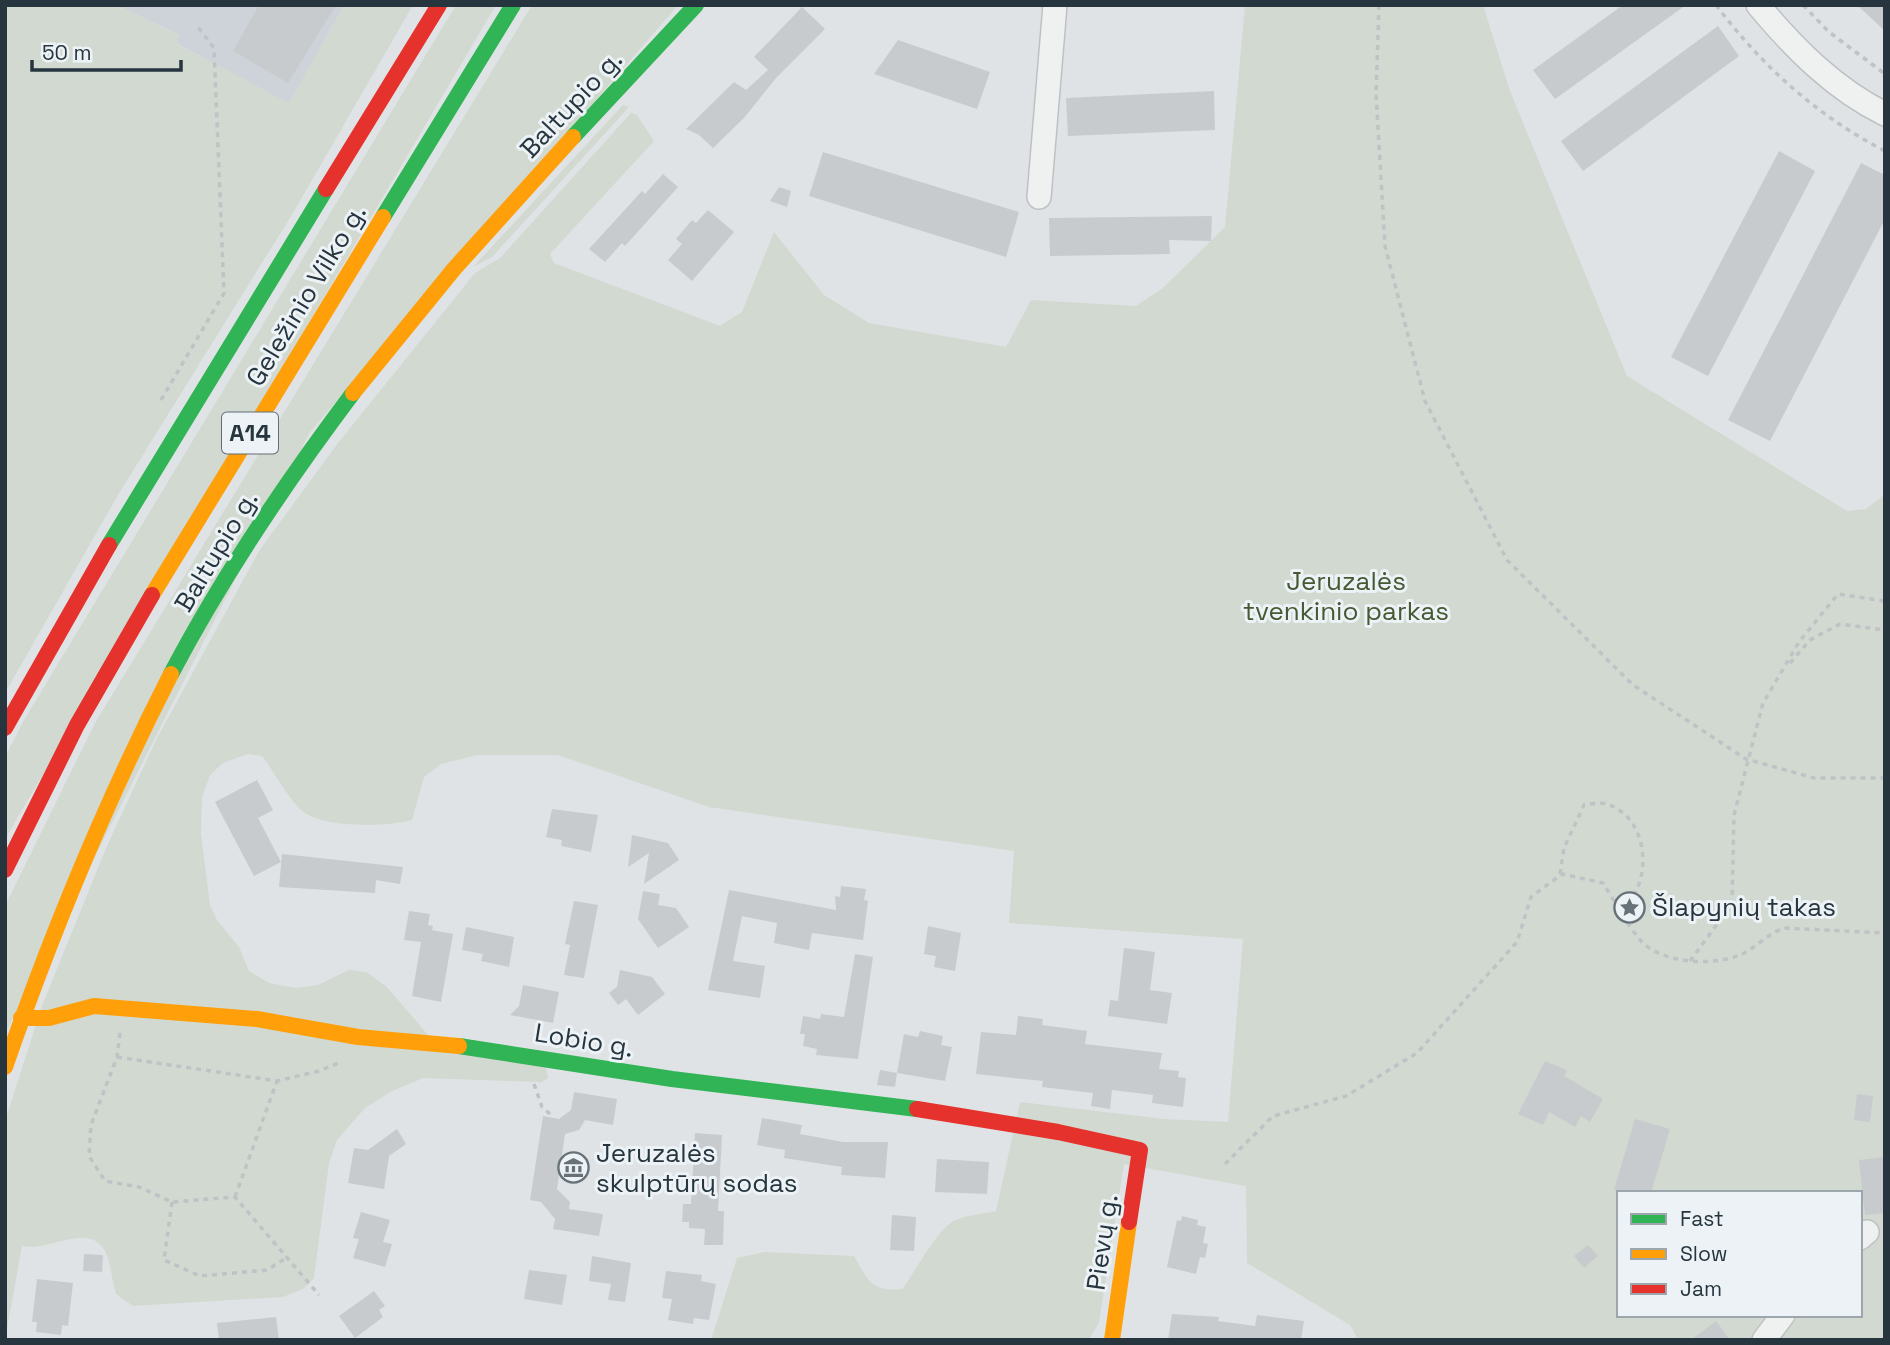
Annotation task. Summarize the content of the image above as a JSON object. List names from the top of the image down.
{
  "streets": {
    "main road": [
      "Baltupio g.",
      "Geležinio Vilko g.",
      "A14",
      "Lobio g.",
      "Pievų g."
    ]
  },
  "crossings": [
    ["Baltupio g.", "Lobio g."],
    ["Lobio g.", "Pievų g."]
  ],
  "parks": ["Jeruzalės tvenkinio parkas"],
  "places": {
    "place": ["Šlapynių takas"],
    "museum": ["Jeruzalės skulptūrų sodas"]
  },
  "legend": ["Fast", "Slow", "Jam"],
  "scale_bar": "50 m"
}
